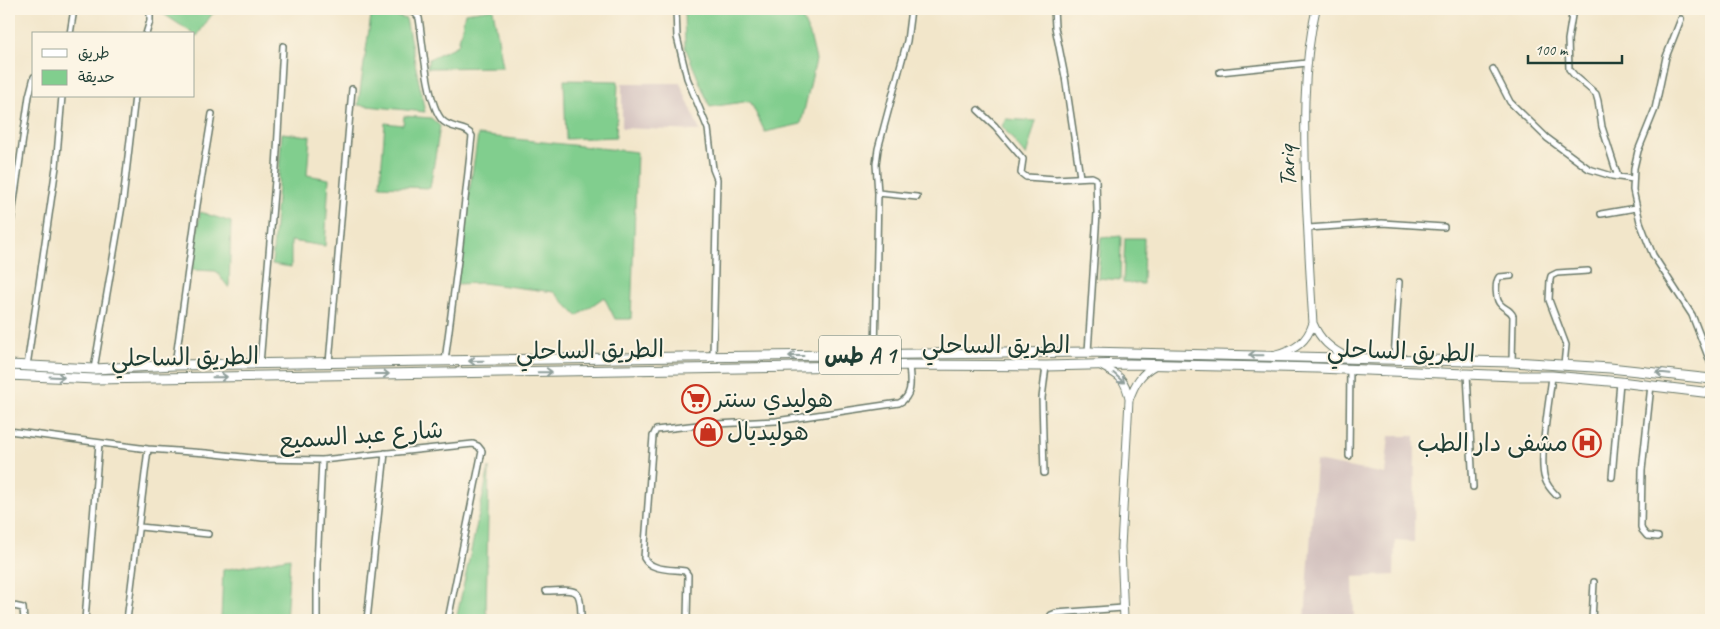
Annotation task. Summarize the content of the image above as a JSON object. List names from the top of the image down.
{
  "streets": {
    "highway": ["الطريق الساحلي", "طس A 1"],
    "main road": ["Tariq"],
    "street": ["شارع عبد السميع"]
  },
  "places": {
    "supermarket": ["هوليدي سنتر"],
    "shop": ["هوليديال"],
    "hospital": ["مشفى دار الطب"]
  },
  "legend": ["طريق", "حديقة"],
  "scale_bar": "100 m"
}
